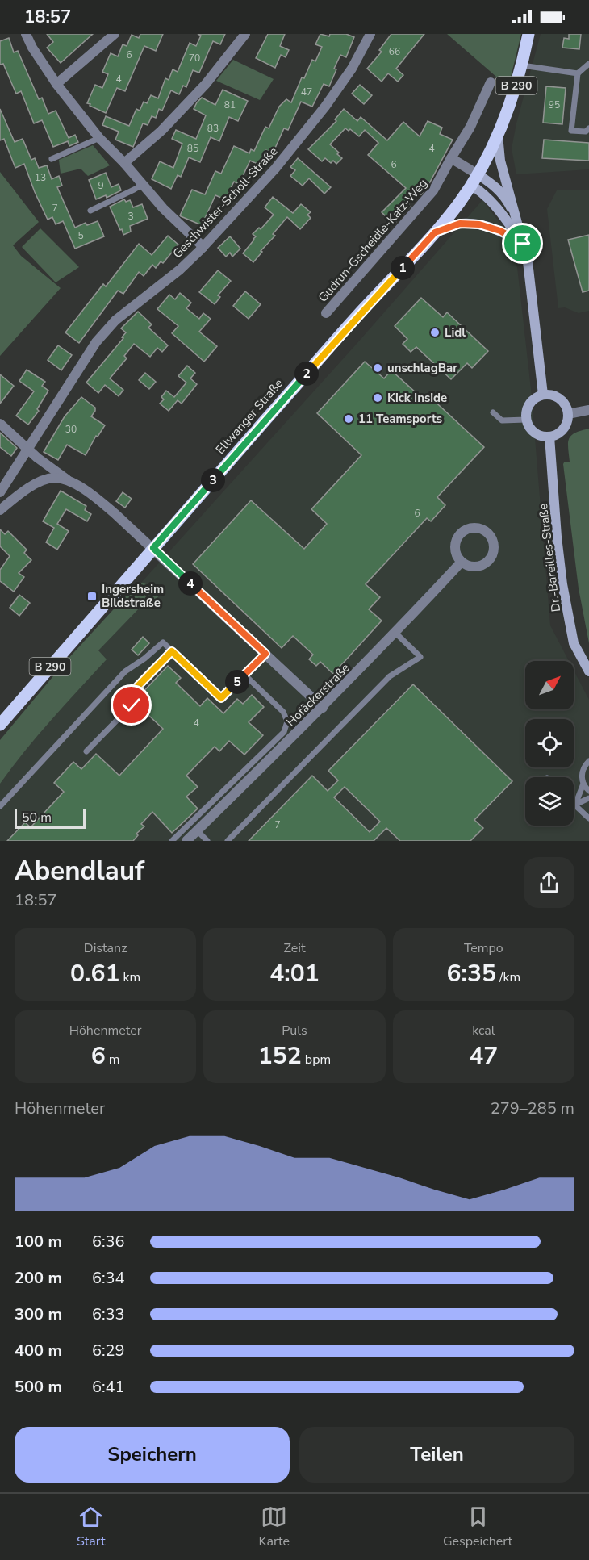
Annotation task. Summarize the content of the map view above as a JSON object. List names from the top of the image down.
{
  "streets": {
    "main road": ["B 290", "Ellwanger Straße", "Dr.-Bareilles-Straße"],
    "street": ["Geschwister-Scholl-Straße", "Gudrun-Gscheidle-Katz-Weg", "Hofäckerstraße"]
  },
  "places": {
    "other": [
      "Lidl",
      "unschlagBar",
      "Kick Inside",
      "11 Teamsports"
    ],
    "transit": ["Ingersheim Bildstraße"]
  },
  "house_numbers": [
    "66",
    "6",
    "70",
    "4",
    "47",
    "81",
    "95",
    "83",
    "85",
    "4",
    "6",
    "13",
    "9",
    "7",
    "3",
    "5",
    "30",
    "6",
    "4",
    "7"
  ],
  "scale_bar": "50 m",
  "north": "top right",
  "page": {
    "status": "18:57",
    "pins": [
      "1",
      "2",
      "3",
      "4",
      "5"
    ],
    "scale": "50 m",
    "heading": ["Abendlauf", "18:57"],
    "stats": [
      ["Distanz", "0.61 km"],
      ["Zeit", "4:01"],
      ["Tempo", "6:35 /km"],
      ["Höhenmeter", "6 m"],
      ["Puls", "152 bpm"],
      ["kcal", "47"]
    ],
    "chart": ["Höhenmeter", "279–285 m"],
    "list": [
      {
        "name": "100 m",
        "note": "6:36"
      },
      {
        "name": "200 m",
        "note": "6:34"
      },
      {
        "name": "300 m",
        "note": "6:33"
      },
      {
        "name": "400 m",
        "note": "6:29"
      },
      {
        "name": "500 m",
        "note": "6:41"
      }
    ],
    "buttons": ["Speichern", "Teilen"],
    "tabs": ["Start", "Karte", "Gespeichert"]
  }
}
